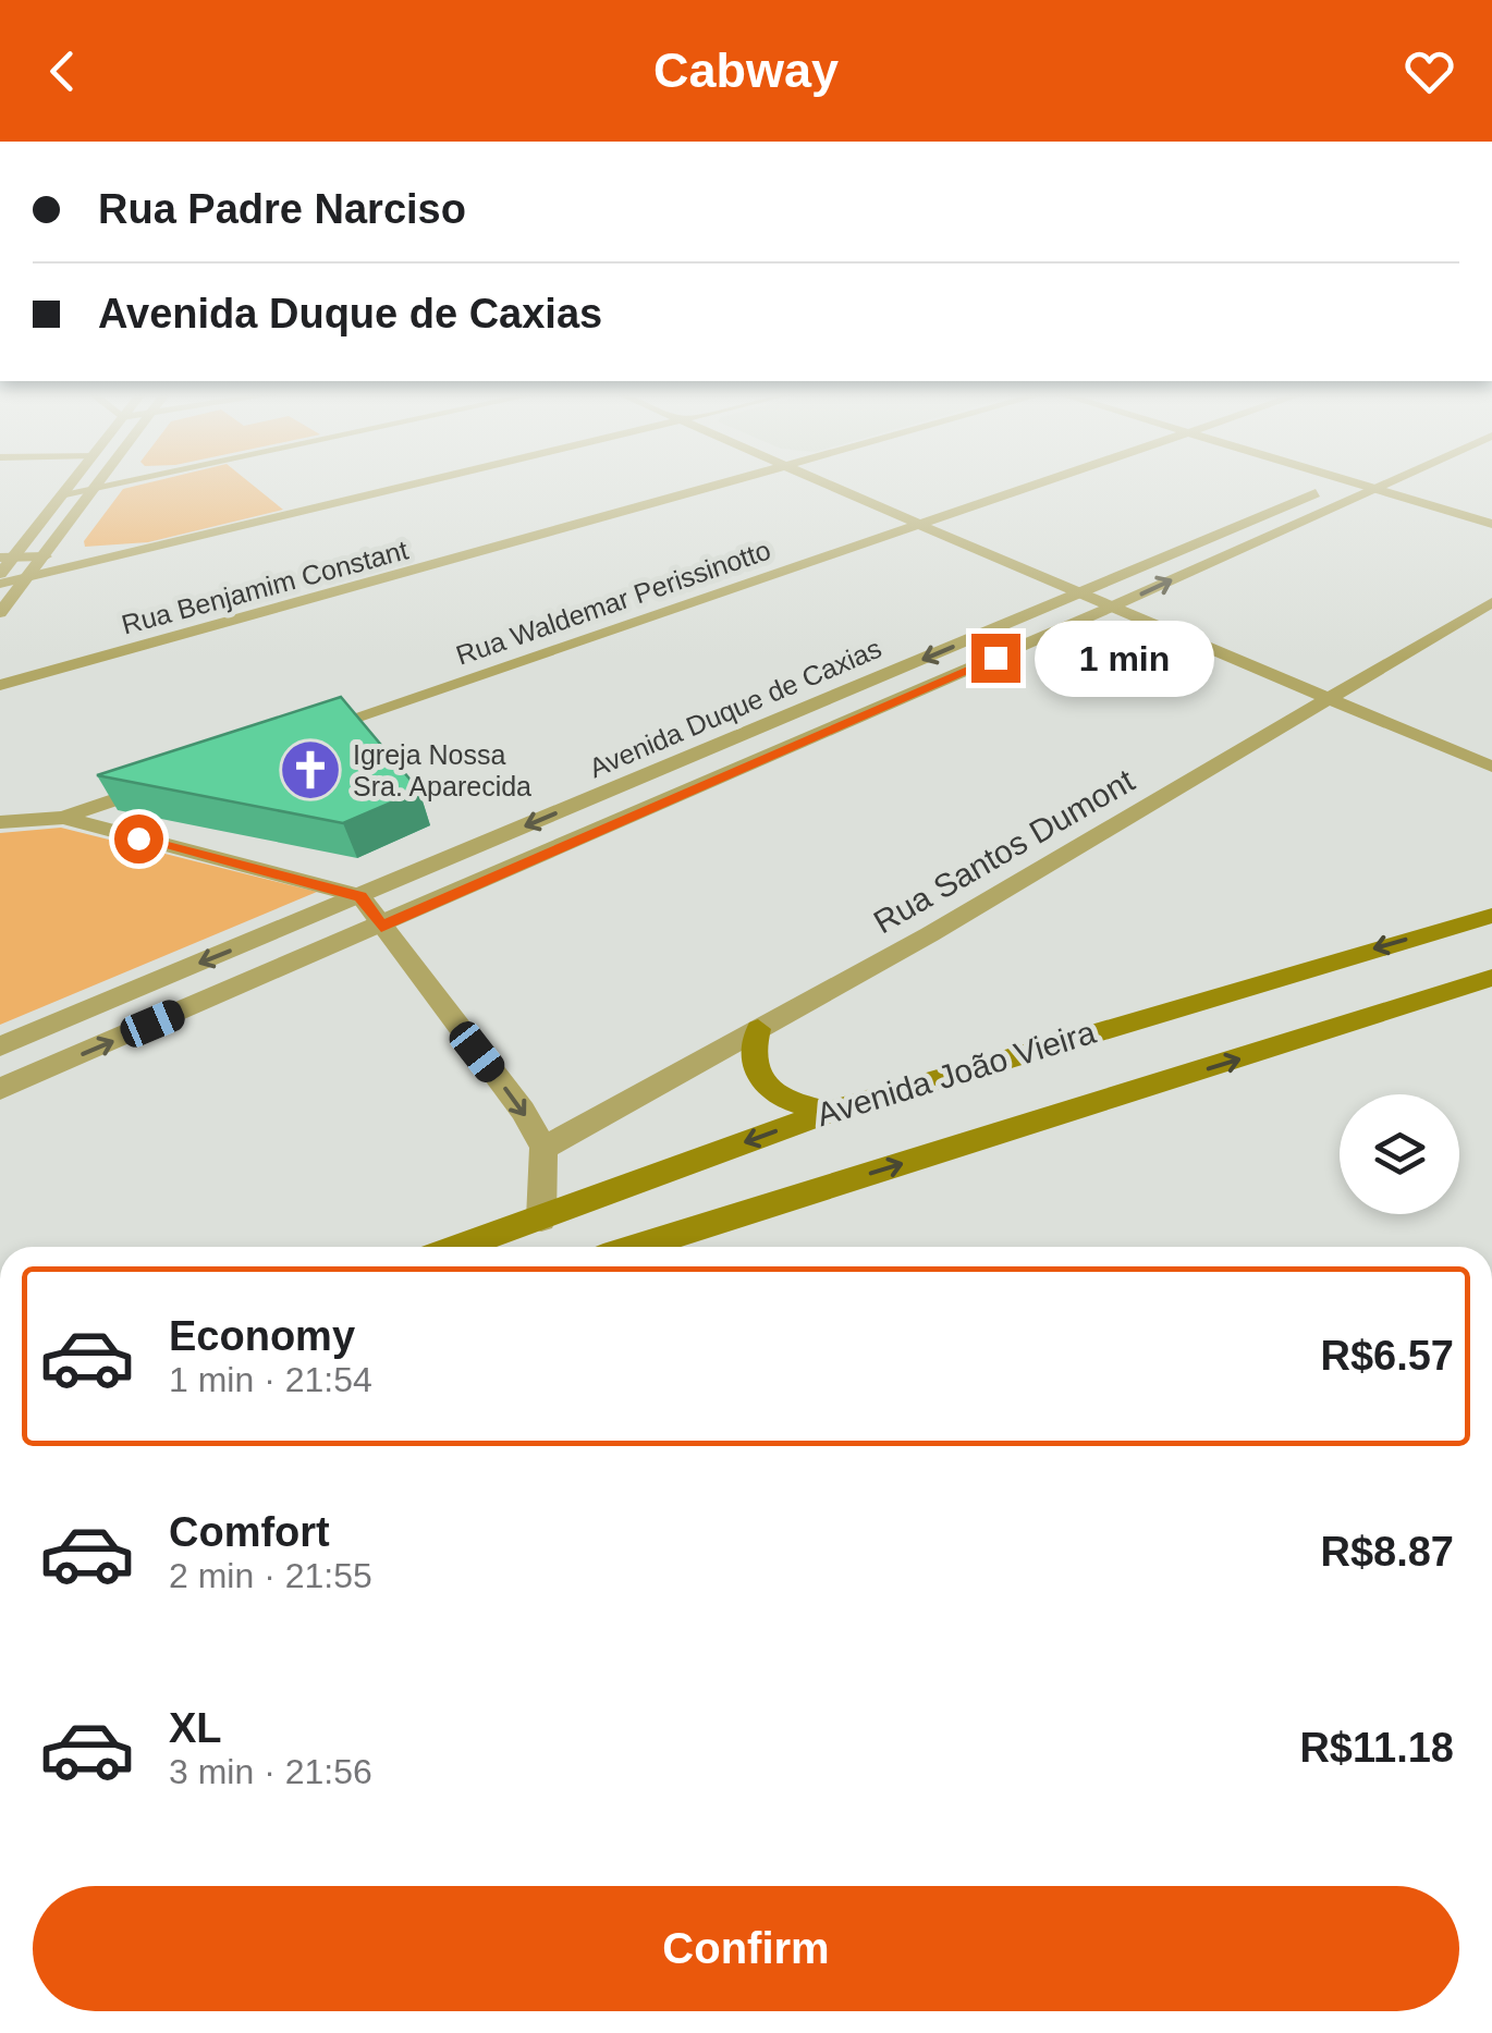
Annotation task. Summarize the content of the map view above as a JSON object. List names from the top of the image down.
{
  "streets": {
    "main road": ["Avenida João Vieira"],
    "street": [
      "Rua Benjamim Constant",
      "Rua Waldemar Perissinotto",
      "Avenida Duque de Caxias",
      "Rua Santos Dumont"
    ]
  },
  "places": {
    "church": ["Igreja Nossa Sra. Aparecida"]
  },
  "page": {
    "header": "Cabway",
    "banner": ["Rua Padre Narciso", "Avenida Duque de Caxias"],
    "bubble": "1 min",
    "list": [
      {
        "name": "Economy",
        "note": "1 min · 21:54",
        "value": "R$6.57"
      },
      {
        "name": "Comfort",
        "note": "2 min · 21:55",
        "value": "R$8.87"
      },
      {
        "name": "XL",
        "note": "3 min · 21:56",
        "value": "R$11.18"
      }
    ],
    "buttons": "Confirm"
  }
}
